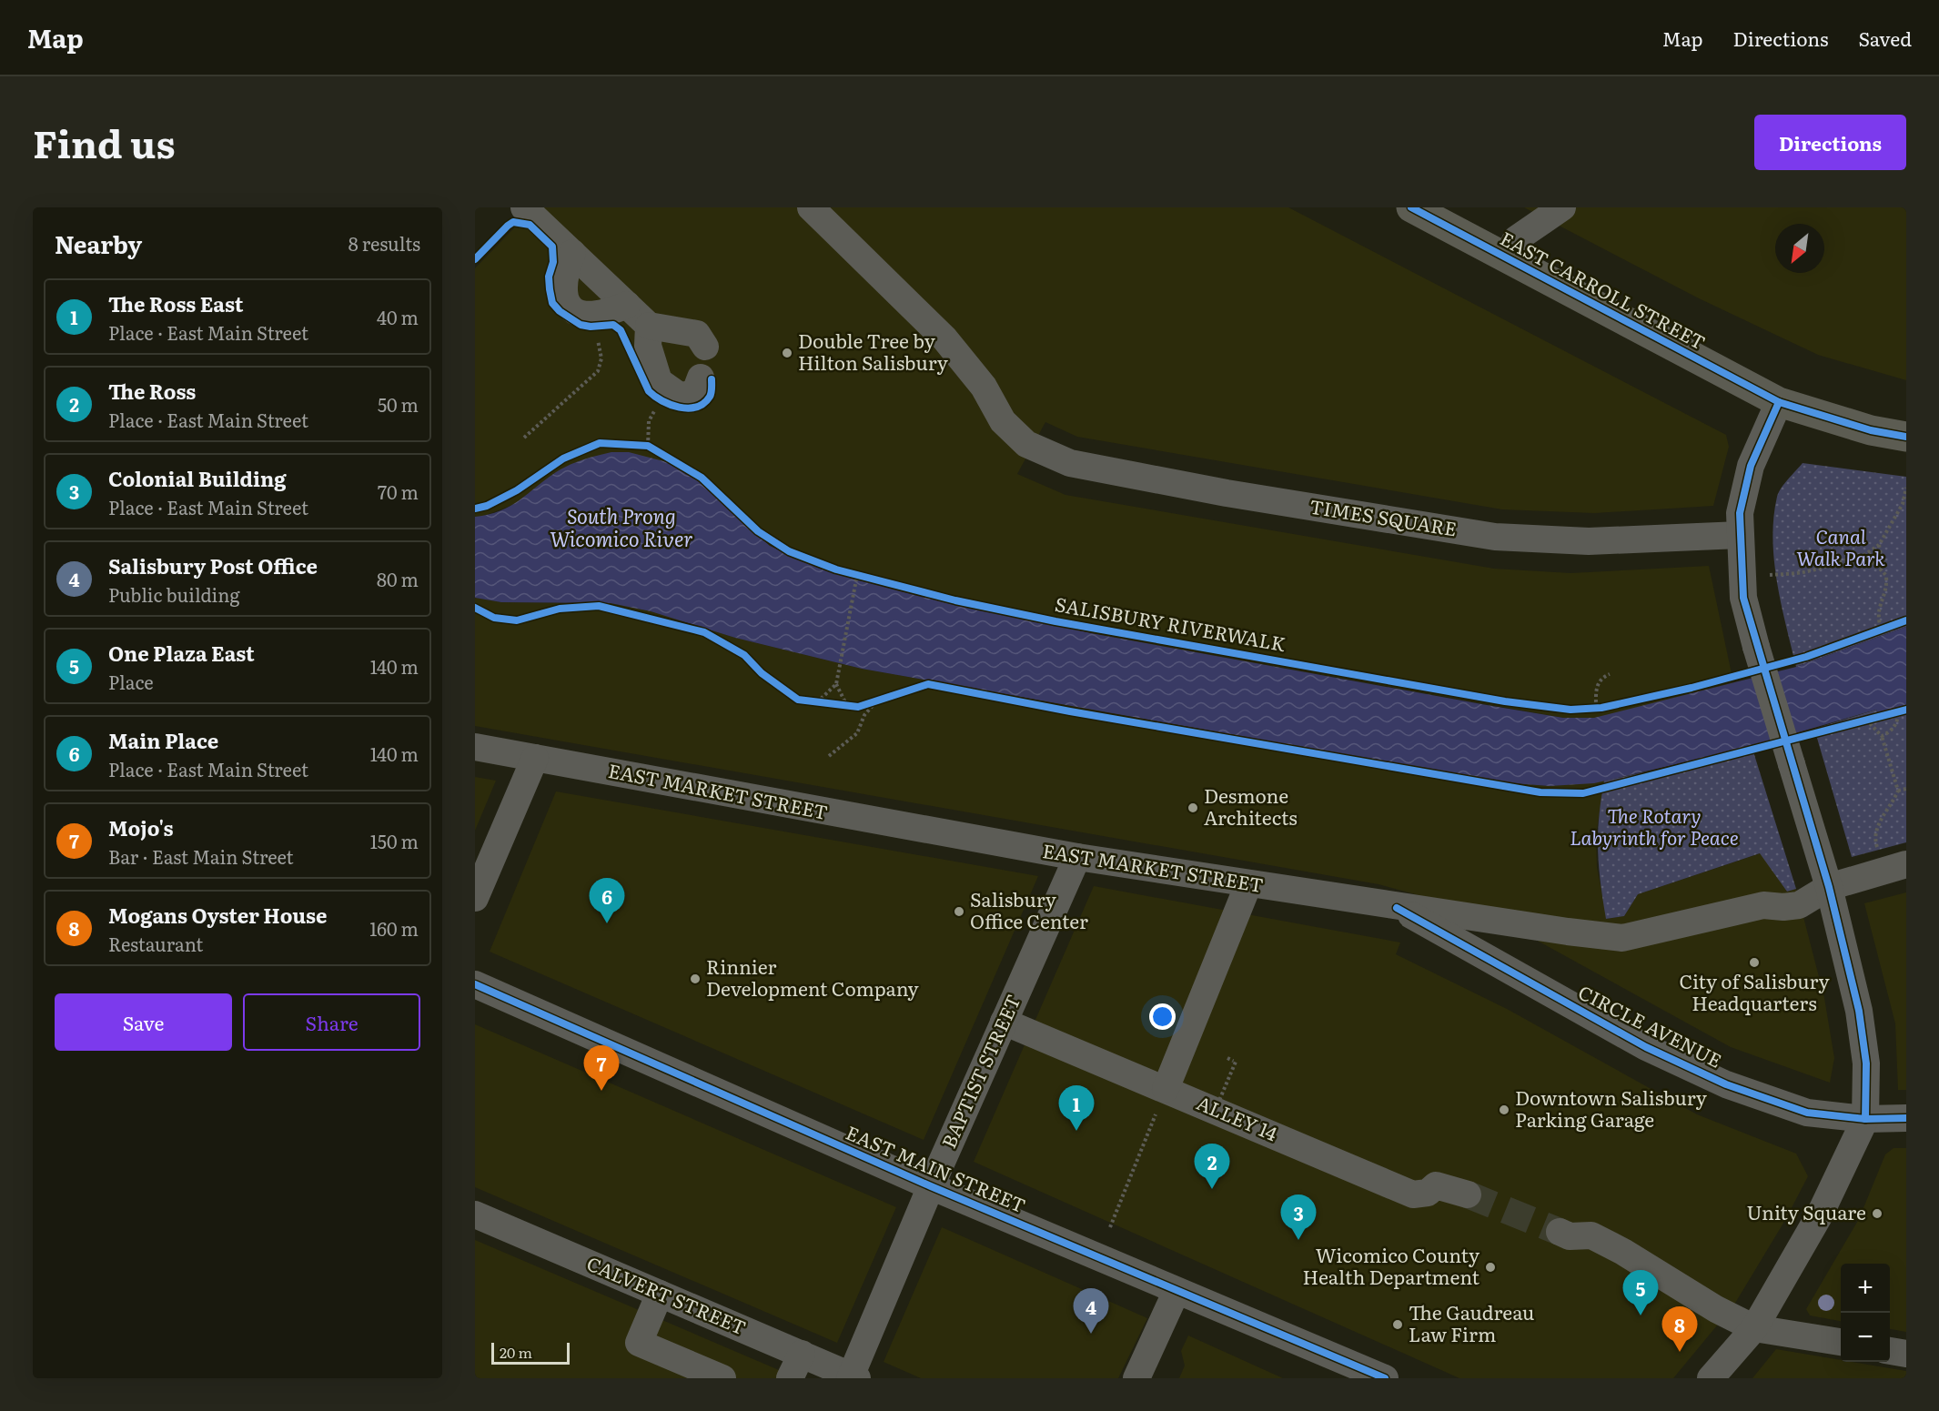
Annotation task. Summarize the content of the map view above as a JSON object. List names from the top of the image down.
{
  "streets": {
    "main road": ["EAST CARROLL STREET"],
    "street": [
      "TIMES SQUARE",
      "EAST MARKET STREET",
      "CIRCLE AVENUE",
      "BAPTIST STREET",
      "ALLEY 14",
      "EAST MAIN STREET",
      "CALVERT STREET"
    ],
    "cycle path": ["SALISBURY RIVERWALK"]
  },
  "crossings": [
    ["EAST MARKET STREET", "CIRCLE AVENUE"],
    ["EAST MARKET STREET", "BAPTIST STREET"],
    ["BAPTIST STREET", "ALLEY 14"],
    ["BAPTIST STREET", "EAST MAIN STREET"],
    ["BAPTIST STREET", "CALVERT STREET"]
  ],
  "water": ["South Prong Wicomico River"],
  "parks": ["Canal Walk Park", "The Rotary Labyrinth for Peace"],
  "places": [
    "Double Tree by Hilton Salisbury",
    "Desmone Architects",
    "Salisbury Office Center",
    "City of Salisbury Headquarters",
    "Rinnier Development Company",
    "Downtown Salisbury Parking Garage",
    "Unity Square",
    "Wicomico County Health Department",
    "The Gaudreau Law Firm"
  ],
  "scale_bar": "20 m",
  "north": "bottom left",
  "page": {
    "header": "Map",
    "nav": ["Map", "Directions", "Saved"],
    "title": "Find us",
    "buttons": [
      "Directions",
      ["Save", "Share"]
    ],
    "heading": ["Nearby", "8 results"],
    "list": [
      {
        "mark": "1",
        "name": "The Ross East",
        "note": "Place · East Main Street",
        "value": "40 m"
      },
      {
        "mark": "2",
        "name": "The Ross",
        "note": "Place · East Main Street",
        "value": "50 m"
      },
      {
        "mark": "3",
        "name": "Colonial Building",
        "note": "Place · East Main Street",
        "value": "70 m"
      },
      {
        "mark": "4",
        "name": "Salisbury Post Office",
        "note": "Public building",
        "value": "80 m"
      },
      {
        "mark": "5",
        "name": "One Plaza East",
        "note": "Place",
        "value": "140 m"
      },
      {
        "mark": "6",
        "name": "Main Place",
        "note": "Place · East Main Street",
        "value": "140 m"
      },
      {
        "mark": "7",
        "name": "Mojo's",
        "note": "Bar · East Main Street",
        "value": "150 m"
      },
      {
        "mark": "8",
        "name": "Mogans Oyster House",
        "note": "Restaurant",
        "value": "160 m"
      }
    ],
    "pins": [
      "6",
      "7",
      "1",
      "2",
      "3",
      "5",
      "4",
      "8"
    ],
    "map_buttons": ["+", "−"],
    "scale": "20 m"
  }
}
